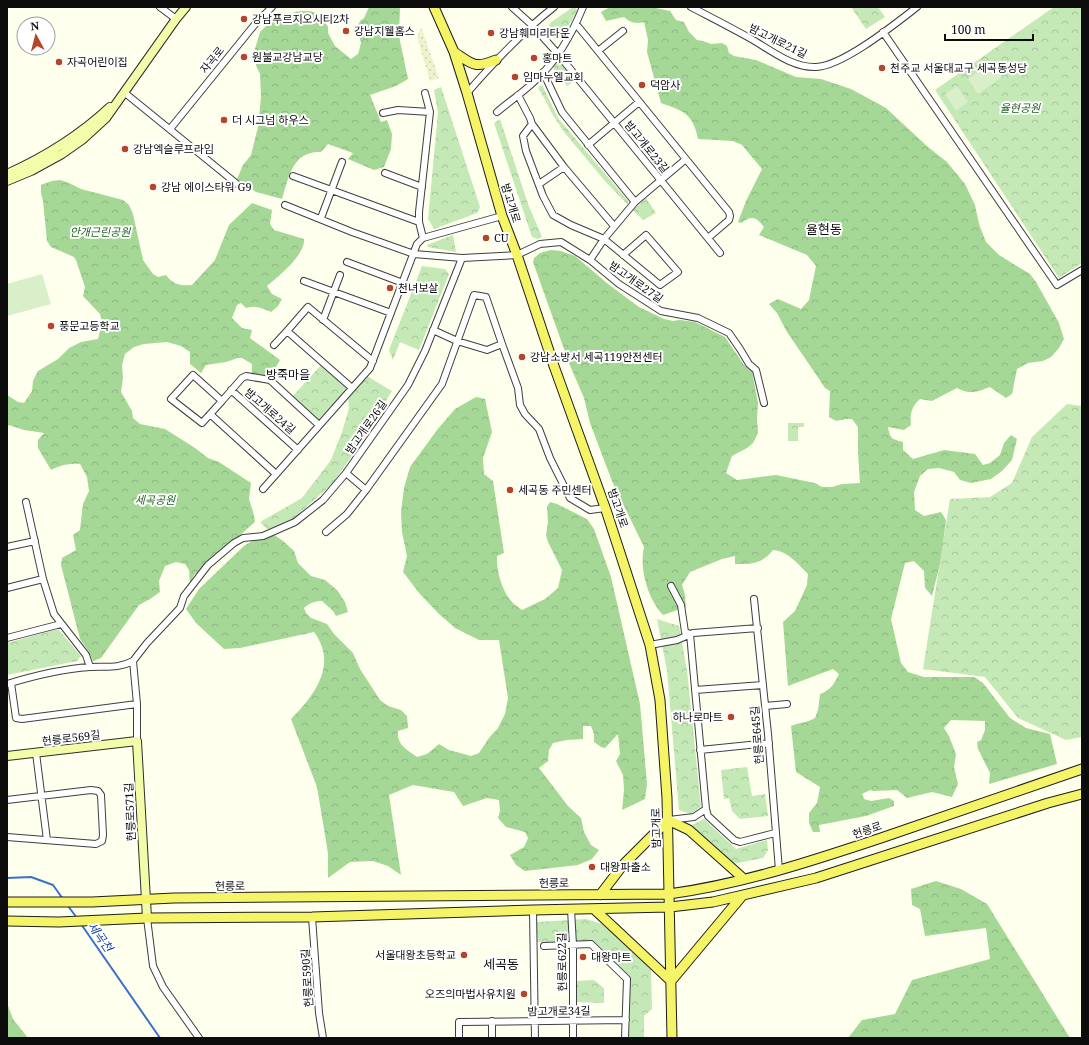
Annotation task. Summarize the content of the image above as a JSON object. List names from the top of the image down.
{
  "streets": {
    "main road": [
      "밤고개로",
      "헌릉로569길",
      "헌릉로571길",
      "헌릉로"
    ],
    "street": [
      "밤고개로21길",
      "자곡로",
      "밤고개로23길",
      "밤고개로27길",
      "밤고개로24길",
      "밤고개로26길",
      "헌릉로645길",
      "헌릉로622길",
      "헌릉로590길",
      "밤고개로34길"
    ]
  },
  "crossings": [
    ["밤고개로", "밤고개로27길"],
    ["밤고개로", "헌릉로"],
    ["밤고개로26길", "헌릉로571길"],
    ["헌릉로645길", "헌릉로"],
    ["헌릉로569길", "헌릉로571길"],
    ["헌릉로571길", "헌릉로"],
    ["헌릉로622길", "밤고개로34길"]
  ],
  "districts": ["율현동", "방죽마을", "세곡동"],
  "water": ["세곡천"],
  "parks": ["율현공원", "안개근린공원", "세곡공원"],
  "places": [
    "강남푸르지오시티2차",
    "강남지웰홈스",
    "강남훼미리타운",
    "원불교강남교당",
    "홍마트",
    "자곡어린이집",
    "천주교 서울대교구 세곡동성당",
    "임마누엘교회",
    "덕암사",
    "더 시그넘 하우스",
    "강남엑슬루프라임",
    "강남 에이스타워 G9",
    "CU",
    "천녀보살",
    "풍문고등학교",
    "강남소방서 세곡119안전센터",
    "세곡동 주민센터",
    "하나로마트",
    "대왕파출소",
    "서울대왕초등학교",
    "대왕마트",
    "오즈의마법사유치원"
  ],
  "scale_bar": "100 m",
  "north": "top"
}
